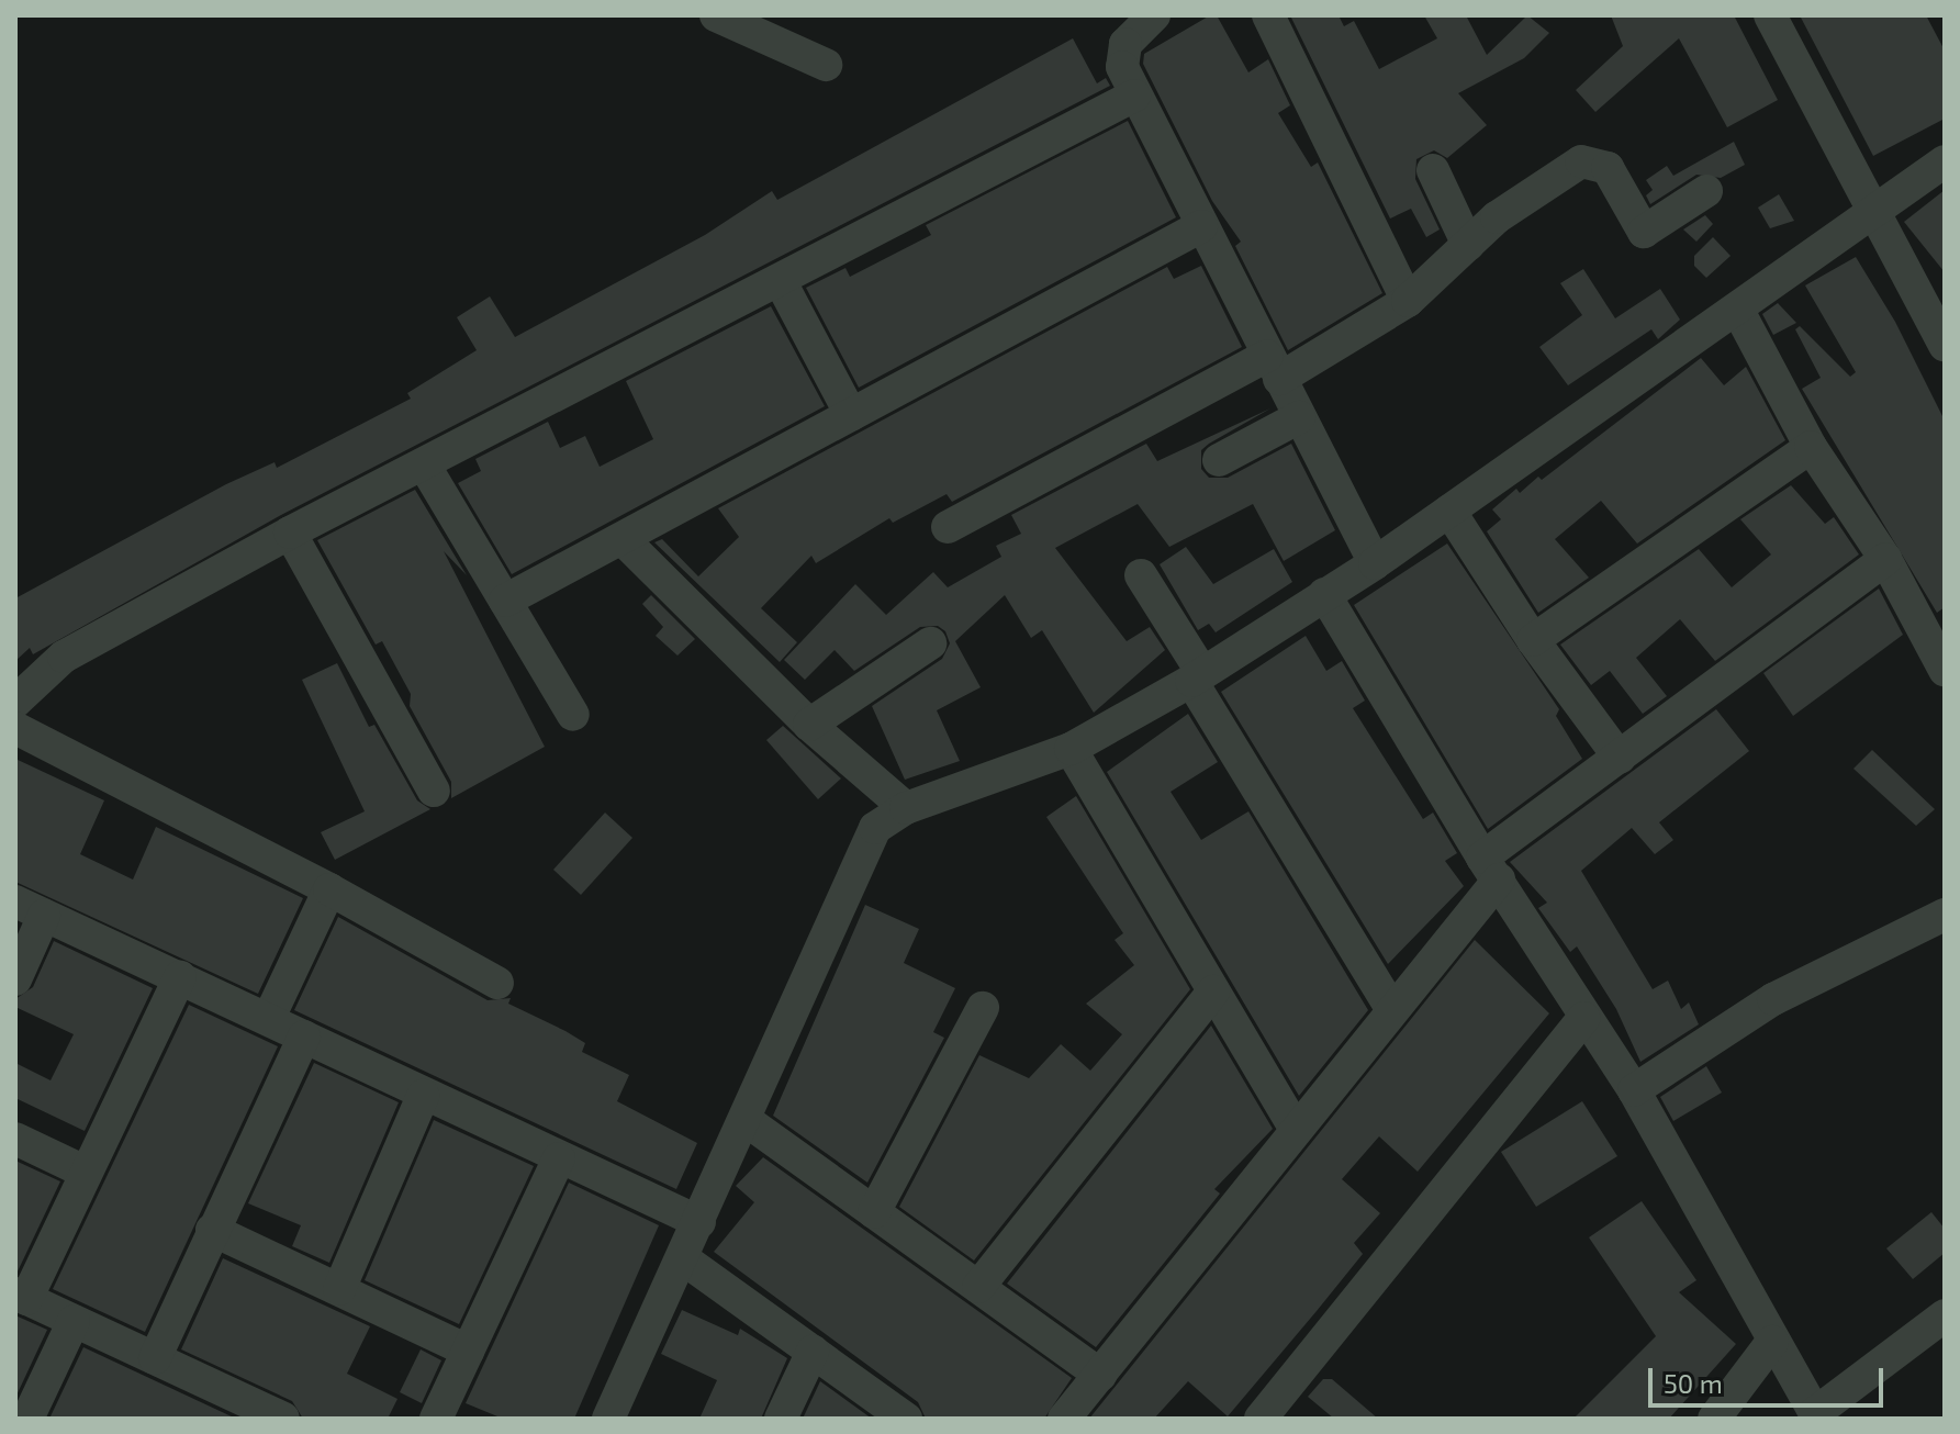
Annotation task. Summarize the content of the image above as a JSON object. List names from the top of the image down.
{
  "scale_bar": "50 m"
}
